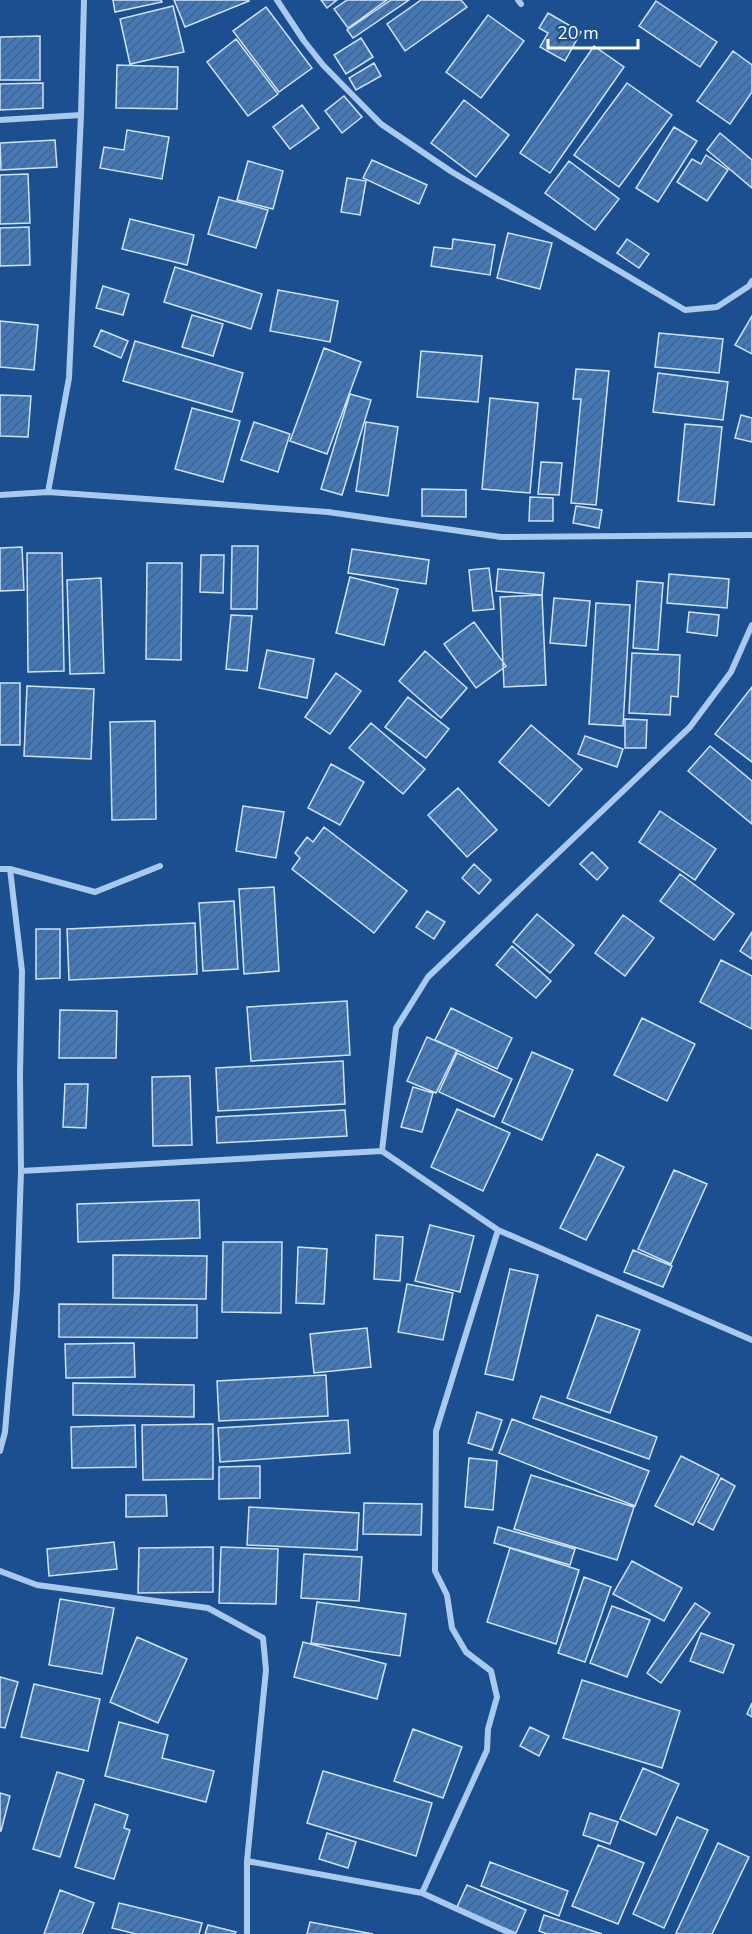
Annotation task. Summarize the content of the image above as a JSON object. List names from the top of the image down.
{
  "scale_bar": "20 m"
}
